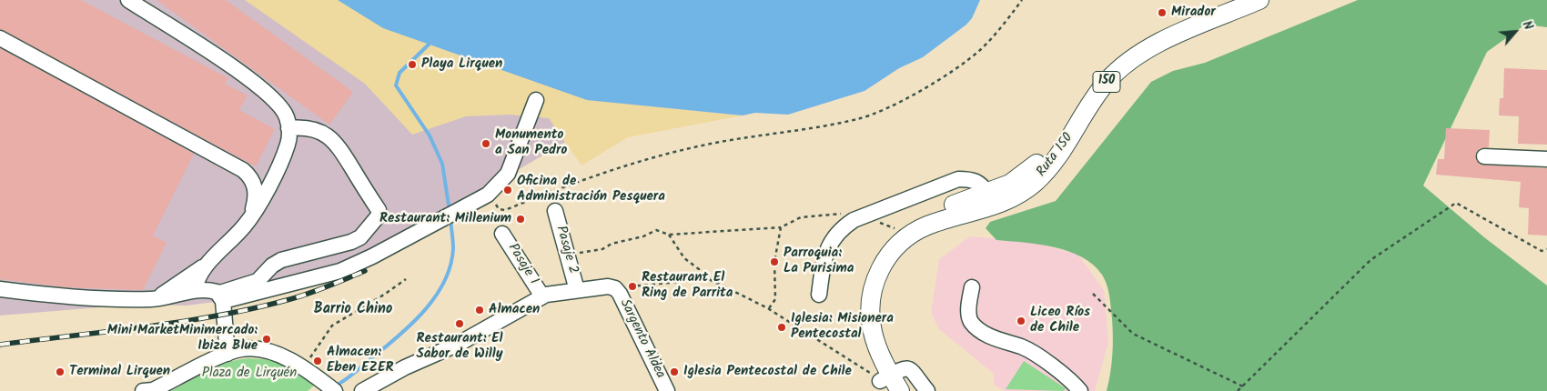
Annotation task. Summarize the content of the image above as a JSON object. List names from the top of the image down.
{
  "streets": {
    "main road": ["150", "Ruta 150"],
    "street": ["Pasaje 2", "Pasaje 1", "Sargento Aldea"]
  },
  "districts": ["Barrio Chino"],
  "parks": ["Plaza de Lirquén"],
  "places": [
    "Mirador",
    "Playa Lirquen",
    "Monumento a San Pedro",
    "Oficina de Administración Pesquera",
    "Restaurant: Millenium",
    "Parroquia: La Purisima",
    "Restaurant El Ring de Parrita",
    "Almacen",
    "Liceo Ríos de Chile",
    "Restaurant: El Sabor de Willy",
    "Iglesia: Misionera Pentecostal",
    "Mini MarketMinimercado: Ibiza Blue",
    "Almacen: Eben EZER",
    "Terminal Lirquen",
    "Iglesia Pentecostal de Chile"
  ],
  "north": "top right"
}
